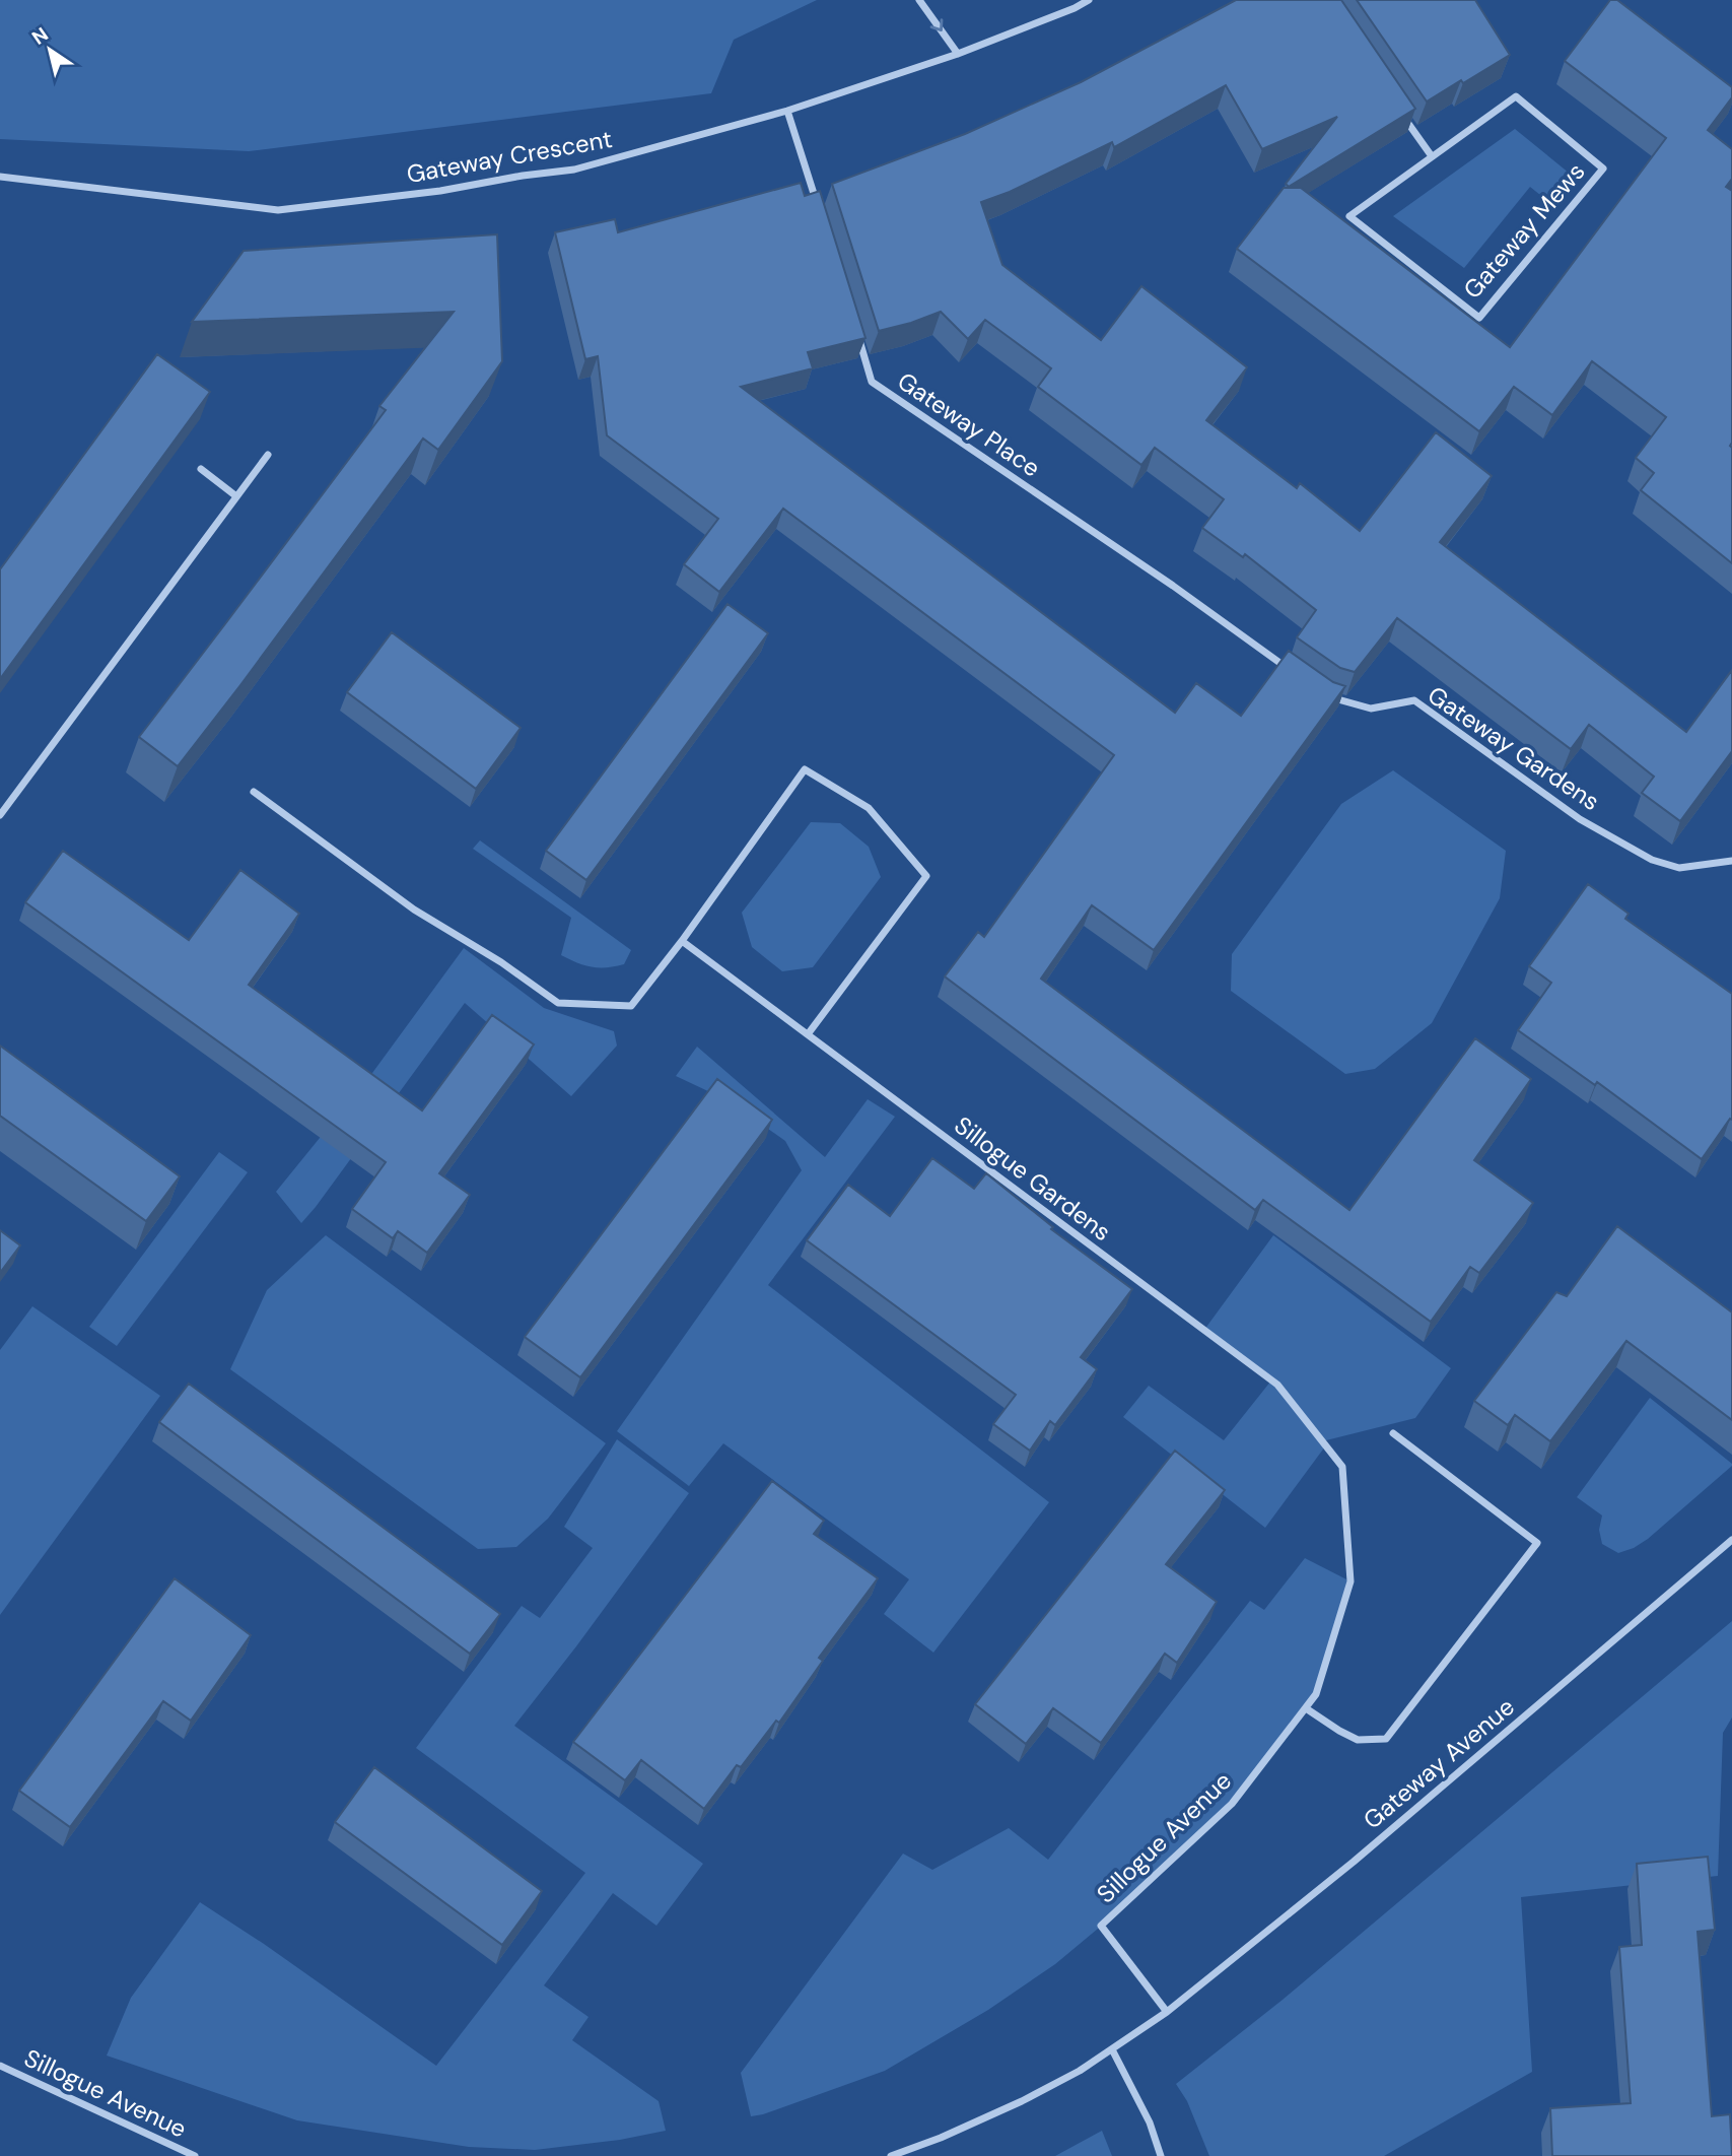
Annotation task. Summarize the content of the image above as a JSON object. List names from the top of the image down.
{
  "streets": {
    "street": [
      "Gateway Crescent",
      "Gateway Mews",
      "Gateway Place",
      "Gateway Gardens",
      "Sillogue Gardens",
      "Gateway Avenue",
      "Sillogue Avenue"
    ]
  },
  "crossings": [
    ["Sillogue Gardens", "Sillogue Avenue"],
    ["Gateway Avenue", "Sillogue Avenue"]
  ],
  "north": "top left"
}
